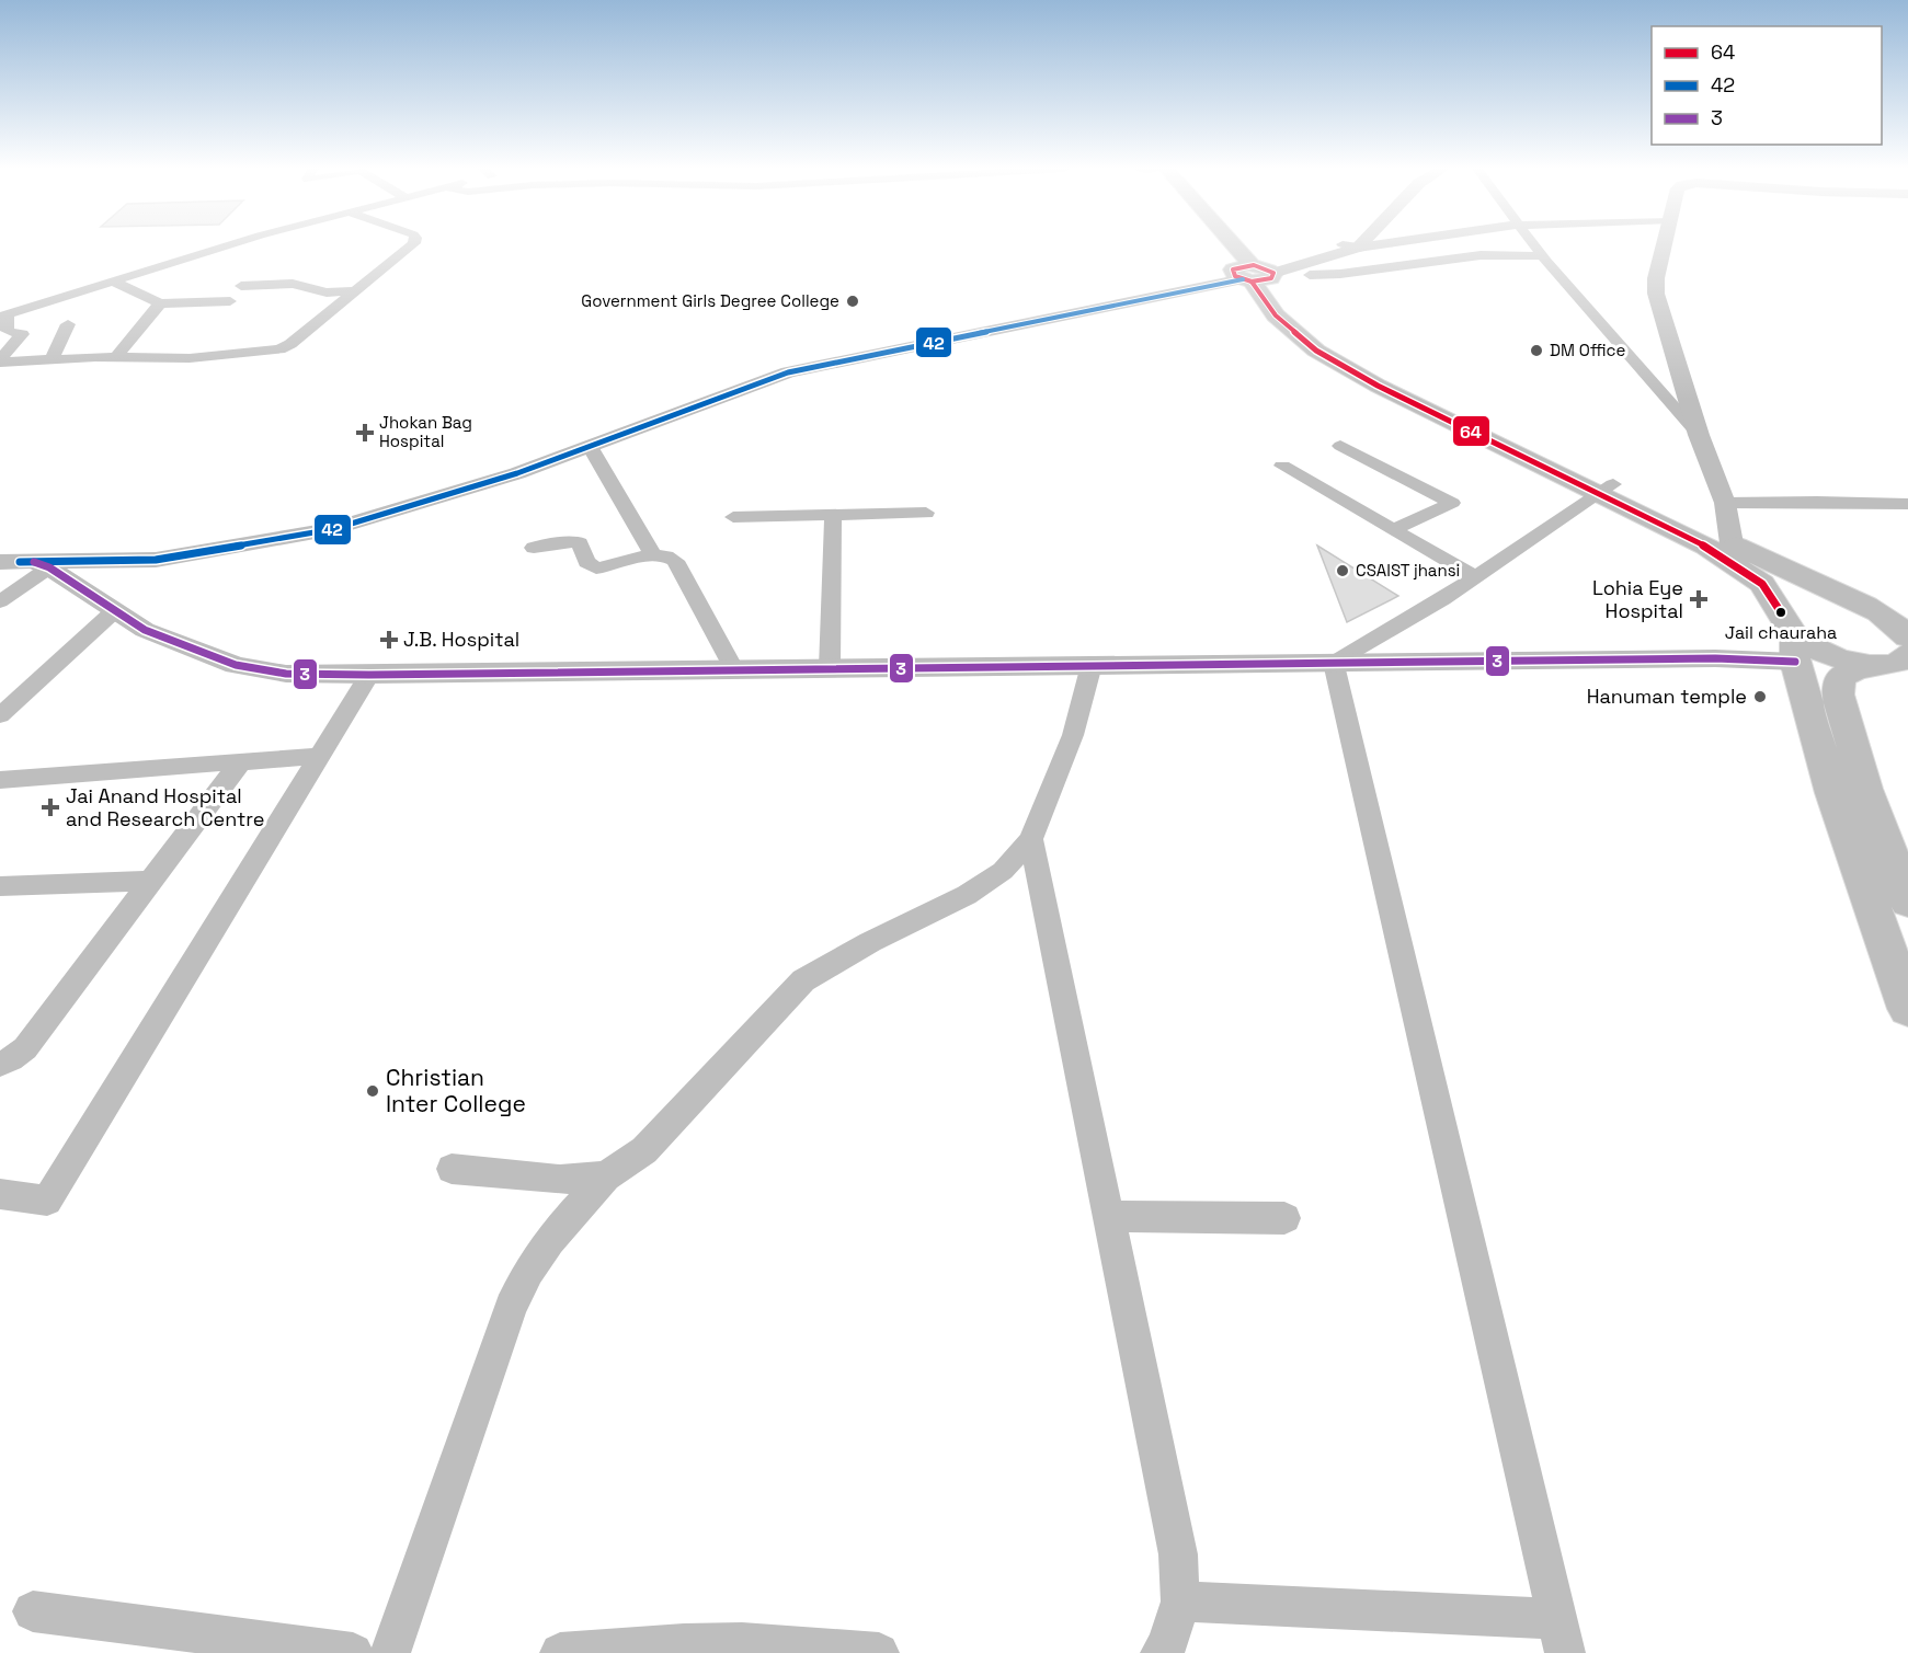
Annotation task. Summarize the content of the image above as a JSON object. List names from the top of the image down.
{
  "places": {
    "other": [
      "Government Girls Degree College",
      "DM Office",
      "CSAIST jhansi",
      "Jail chauraha",
      "Hanuman temple",
      "Christian Inter College"
    ],
    "health": [
      "Jhokan Bag Hospital",
      "Lohia Eye Hospital",
      "J.B. Hospital",
      "Jai Anand Hospital and Research Centre"
    ]
  },
  "lines": ["transit line 64", "transit line 42", "transit line 3"],
  "legend": ["64", "42", "3"]
}
